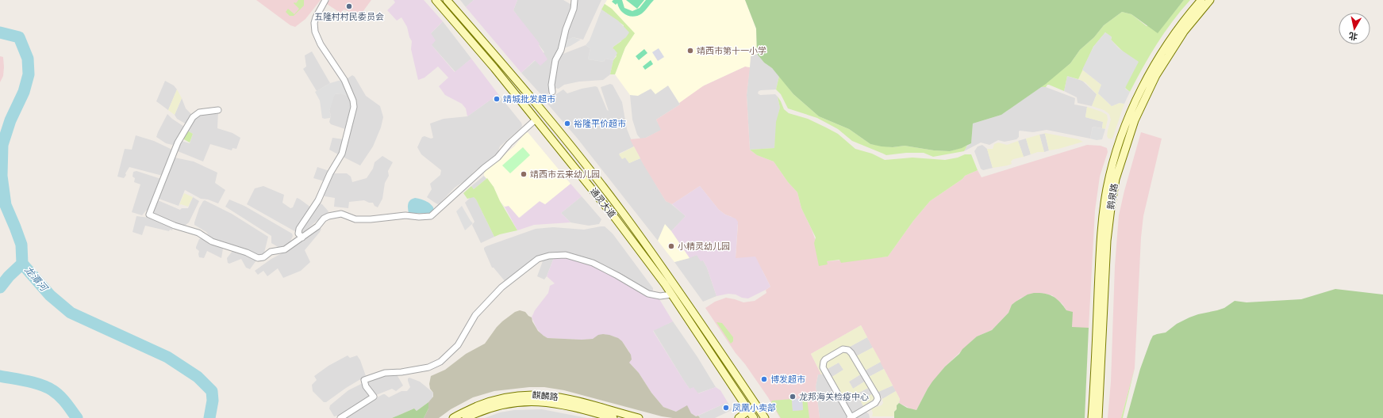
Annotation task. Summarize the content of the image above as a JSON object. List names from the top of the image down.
{
  "streets": {
    "main road": ["鹅泉路", "通灵大道", "麒麟路"]
  },
  "water": ["龙潭河"],
  "places": [
    "五隆村村民委员会",
    "靖西市第十一小学",
    "靖城批发超市",
    "裕隆平价超市",
    "靖西市云来幼儿园",
    "小精灵幼儿园",
    "博发超市",
    "龙邦海关检疫中心",
    "凤凰小卖部"
  ],
  "north": "bottom"
}
